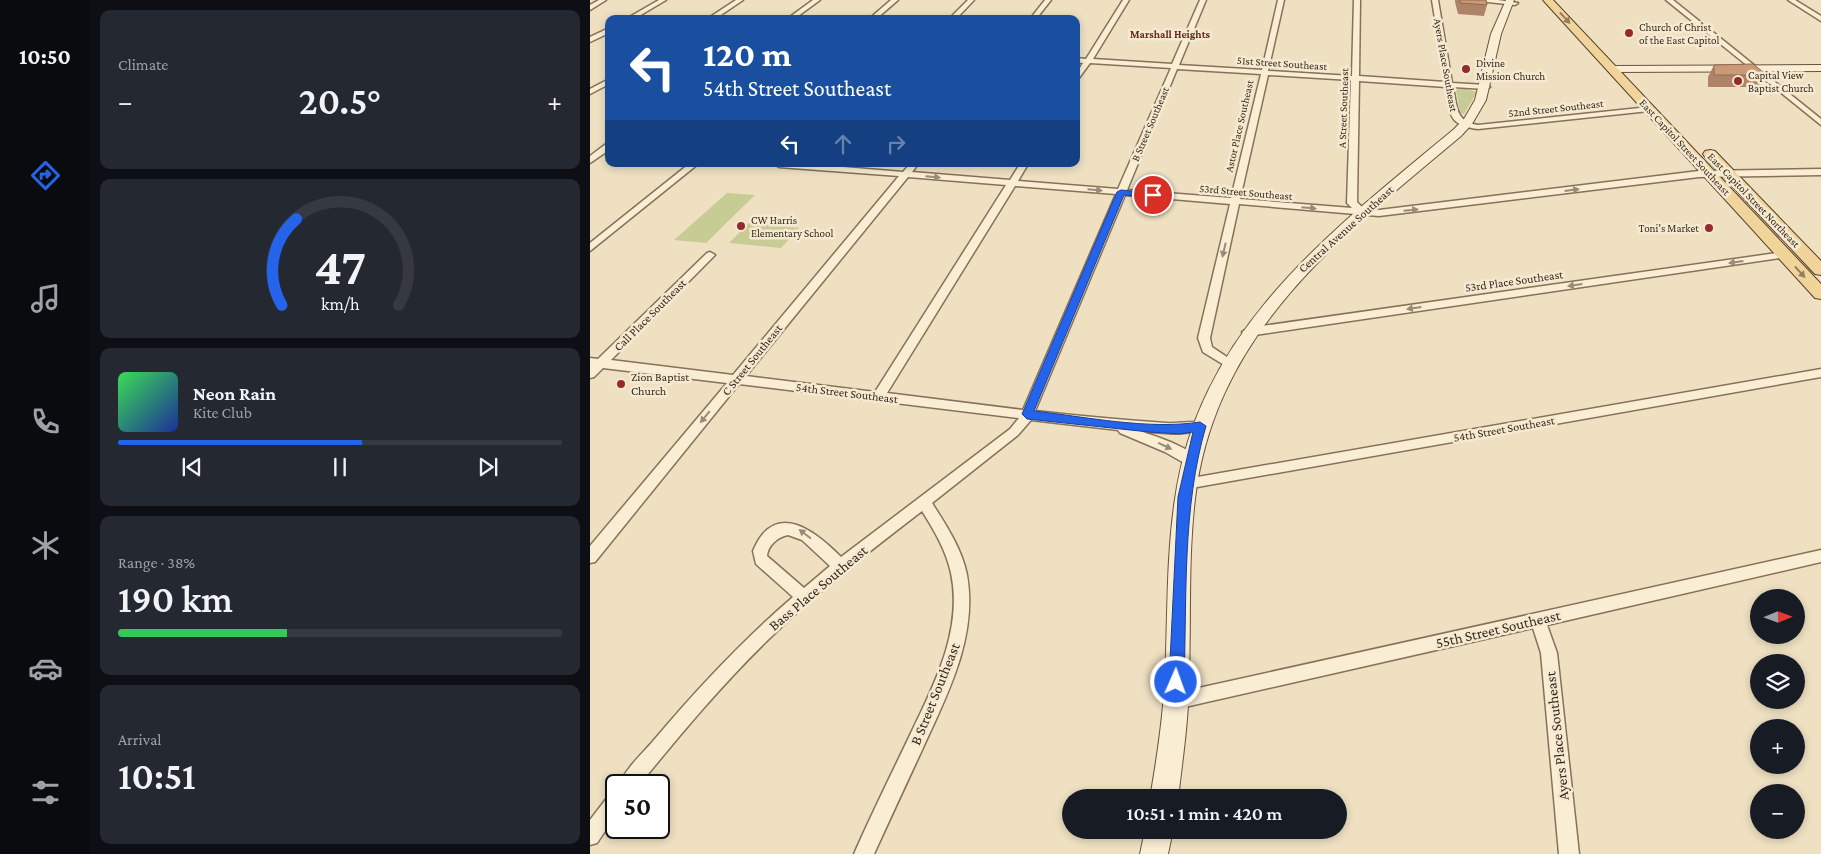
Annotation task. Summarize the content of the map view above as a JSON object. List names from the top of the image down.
{
  "streets": {
    "main road": ["East Capitol Street Southeast", "East Capitol Street Northeast", "Central Avenue Southeast"],
    "street": [
      "51st Street Southeast",
      "Ayers Place Southeast",
      "A Street Southeast",
      "52nd Street Southeast",
      "B Street Southeast",
      "Astor Place Southeast",
      "53rd Street Southeast",
      "53rd Place Southeast",
      "Call Place Southeast",
      "C Street Southeast",
      "54th Street Southeast",
      "Bass Place Southeast",
      "55th Street Southeast"
    ]
  },
  "crossings": [
    ["51st Street Southeast", "Ayers Place Southeast"],
    ["51st Street Southeast", "A Street Southeast"],
    ["51st Street Southeast", "B Street Southeast"],
    ["51st Street Southeast", "Astor Place Southeast"],
    ["51st Street Southeast", "Central Avenue Southeast"],
    ["Ayers Place Southeast", "52nd Street Southeast"],
    ["Ayers Place Southeast", "Central Avenue Southeast"],
    ["Ayers Place Southeast", "55th Street Southeast"],
    ["A Street Southeast", "53rd Street Southeast"],
    ["A Street Southeast", "Central Avenue Southeast"],
    ["52nd Street Southeast", "East Capitol Street Southeast"],
    ["52nd Street Southeast", "Central Avenue Southeast"],
    ["B Street Southeast", "53rd Street Southeast"],
    ["B Street Southeast", "54th Street Southeast"],
    ["B Street Southeast", "Bass Place Southeast"],
    ["Astor Place Southeast", "53rd Street Southeast"],
    ["Astor Place Southeast", "Central Avenue Southeast"],
    ["East Capitol Street Southeast", "53rd Street Southeast"],
    ["East Capitol Street Southeast", "53rd Place Southeast"],
    ["53rd Street Southeast", "East Capitol Street Northeast"],
    ["53rd Street Southeast", "Central Avenue Southeast"],
    ["53rd Street Southeast", "C Street Southeast"],
    ["Central Avenue Southeast", "53rd Place Southeast"],
    ["Central Avenue Southeast", "54th Street Southeast"],
    ["Central Avenue Southeast", "55th Street Southeast"],
    ["Call Place Southeast", "54th Street Southeast"],
    ["C Street Southeast", "54th Street Southeast"],
    ["54th Street Southeast", "Bass Place Southeast"]
  ],
  "one_way": [
    "Astor Place Southeast",
    "53rd Street Southeast",
    "53rd Place Southeast",
    "C Street Southeast"
  ],
  "districts": ["Marshall Heights"],
  "places": [
    "Church of Christ of the East Capitol",
    "Divine Mission Church",
    "Capital View Baptist Church",
    "CW Harris Elementary School",
    "Toni's Market",
    "Zion Baptist Church"
  ],
  "north": "right",
  "page": {
    "tabs": "10:50",
    "tile": [
      "Climate",
      ["Range · 38%", "190 km"],
      ["Arrival", "10:51"]
    ],
    "turn": ["120 m", "54th Street Southeast"],
    "heat": ["−", "20.5°", "+"],
    "song": ["Neon Rain", "Kite Club"],
    "map_buttons": ["+", "−"],
    "limit": "50",
    "trip": "10:51 · 1 min · 420 m",
    "gauge": ["47", "km/h"]
  }
}
